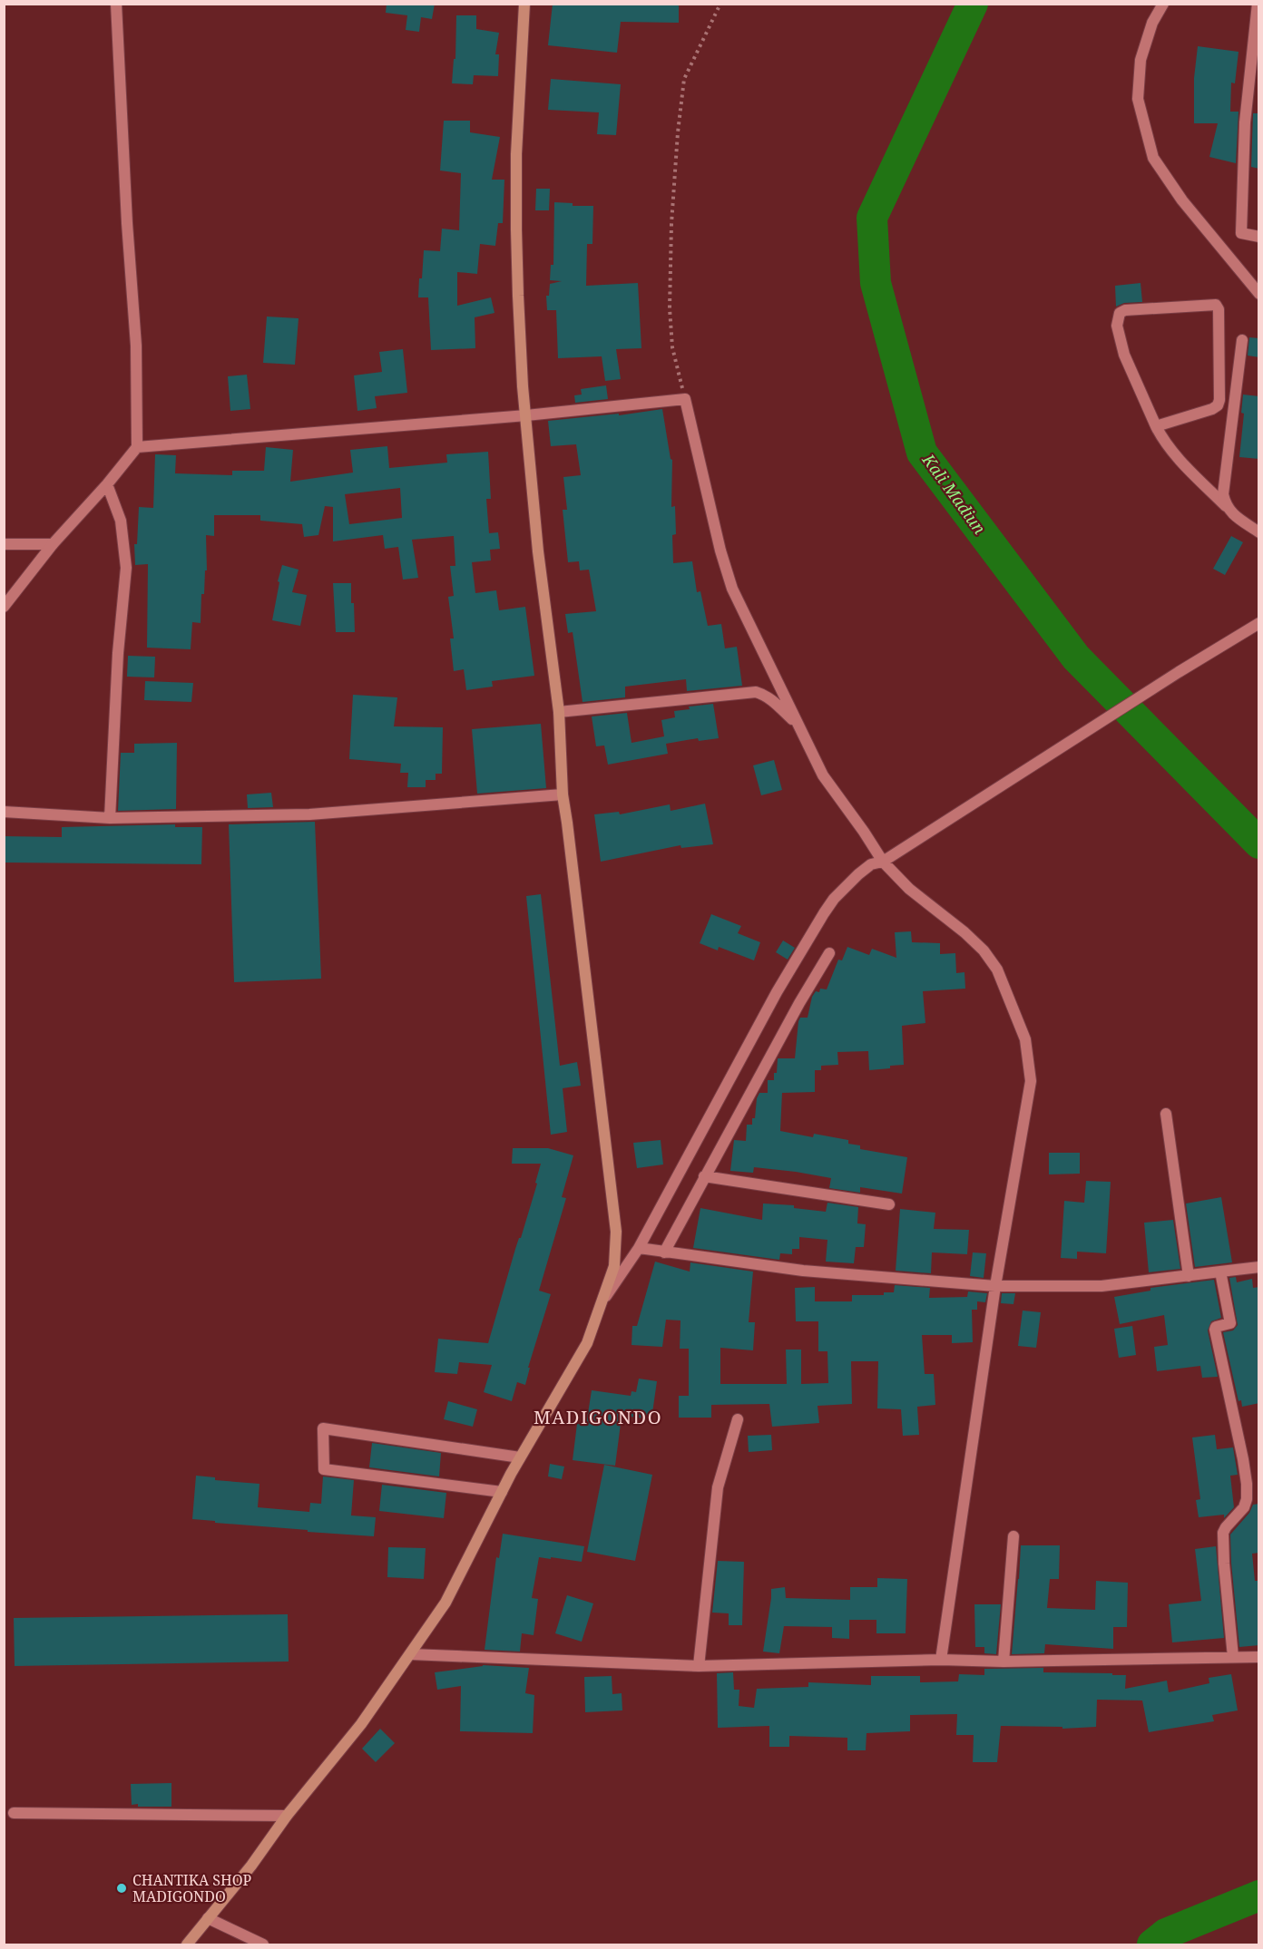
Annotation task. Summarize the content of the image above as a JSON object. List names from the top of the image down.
{
  "districts": ["MADIGONDO"],
  "water": ["Kali Madiun"],
  "places": ["CHANTIKA SHOP MADIGONDO"]
}
